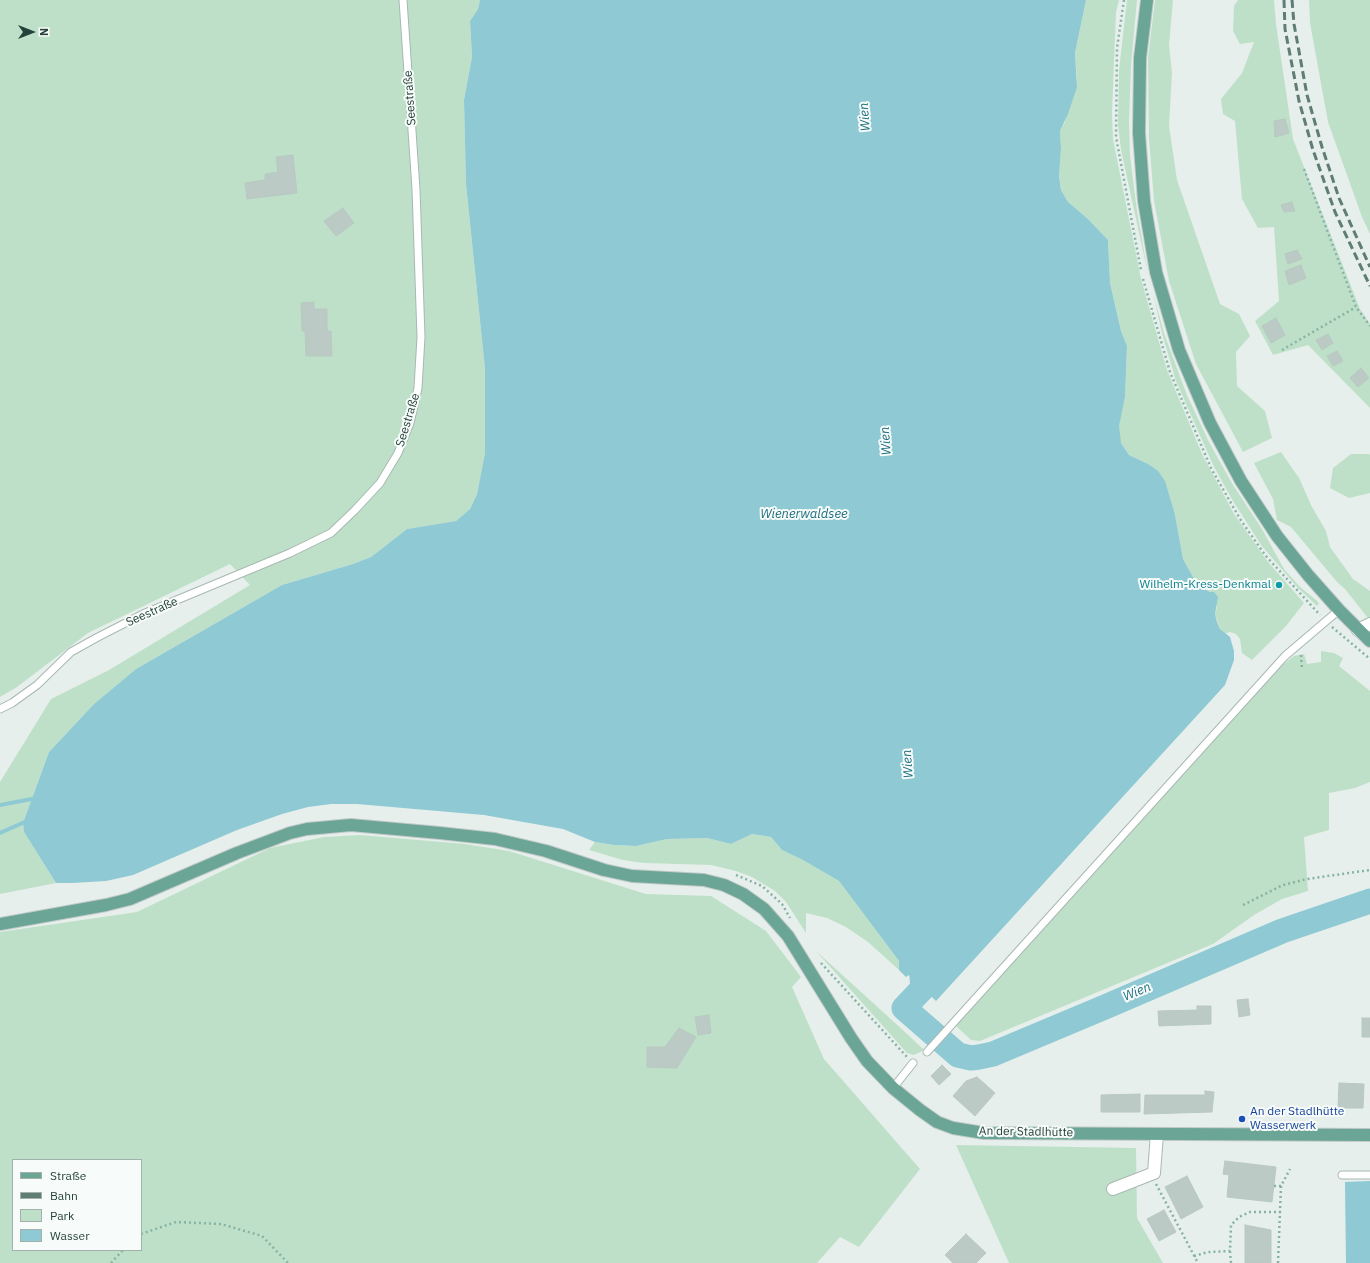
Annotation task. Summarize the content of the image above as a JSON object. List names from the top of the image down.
{
  "streets": {
    "main road": ["An der Stadlhütte"],
    "lane": ["Seestraße"]
  },
  "water": ["Wien", "Wienerwaldsee"],
  "places": ["Wilhelm-Kress-Denkmal", "An der Stadlhütte Wasserwerk"],
  "legend": [
    "Straße",
    "Bahn",
    "Park",
    "Wasser"
  ],
  "north": "right"
}
